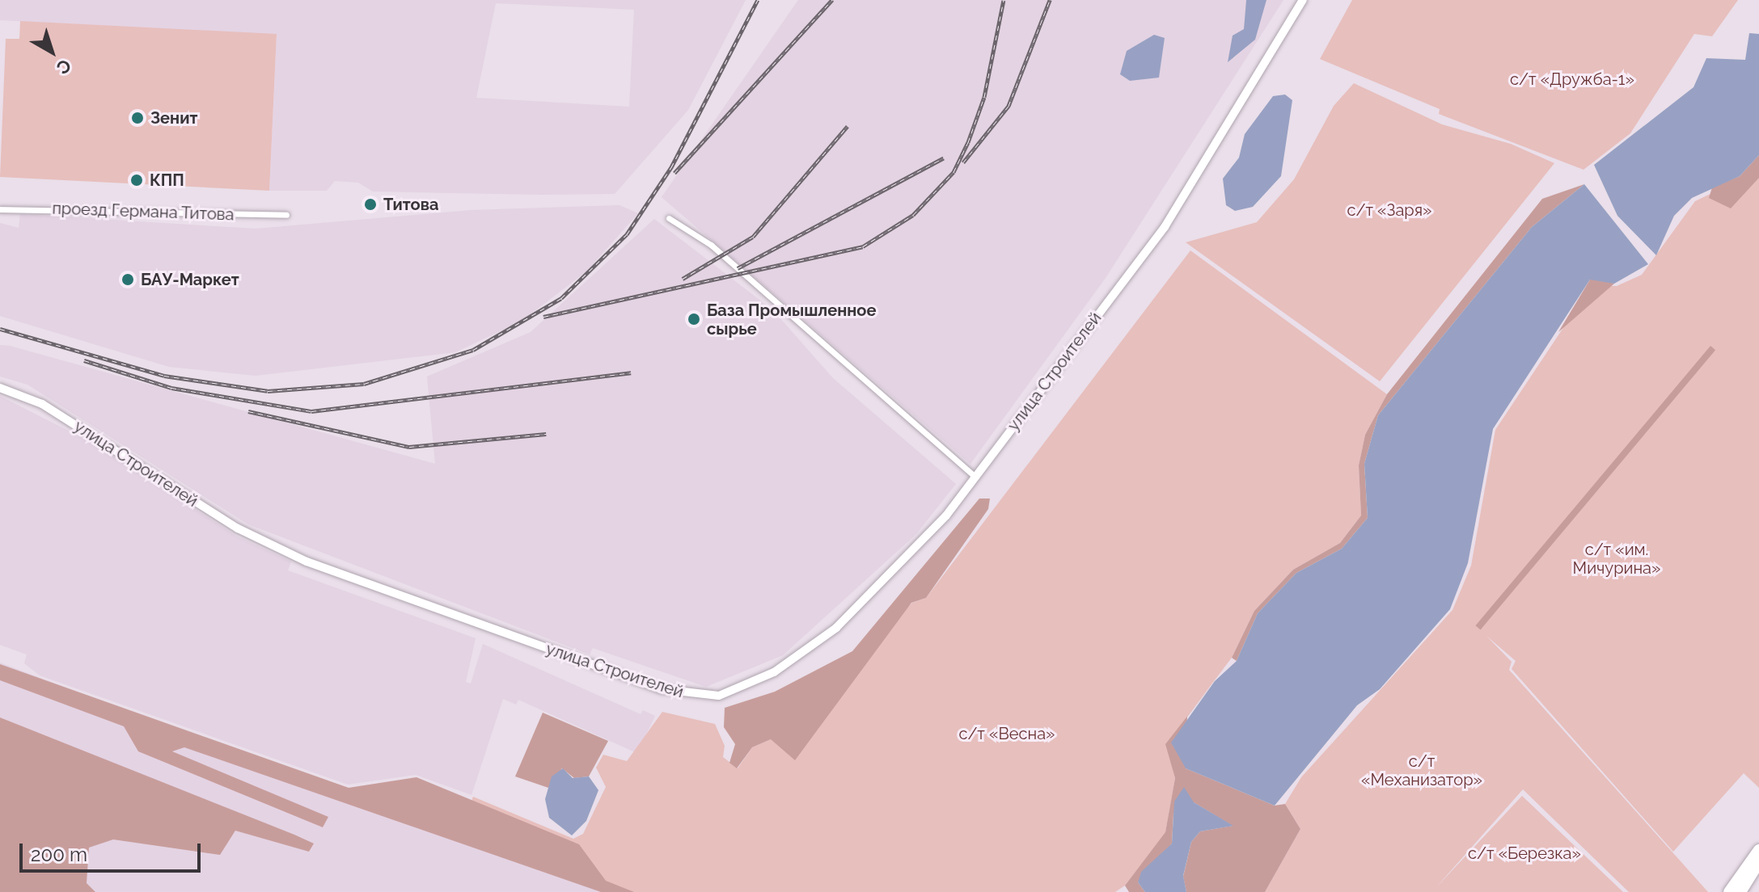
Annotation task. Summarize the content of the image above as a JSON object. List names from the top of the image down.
{
  "streets": {
    "main road": ["улица Строителей"],
    "street": ["проезд Германа Титова"]
  },
  "parks": [
    "с/т «Дружба-1»",
    "с/т «Заря»",
    "с/т «им. Мичурина»",
    "с/т «Весна»",
    "с/т «Механизатор»",
    "с/т «Березка»"
  ],
  "places": [
    "Зенит",
    "КПП",
    "Титова",
    "БАУ-Маркет",
    "База Промышленное сырье"
  ],
  "scale_bar": "200 m",
  "north": "bottom right"
}
